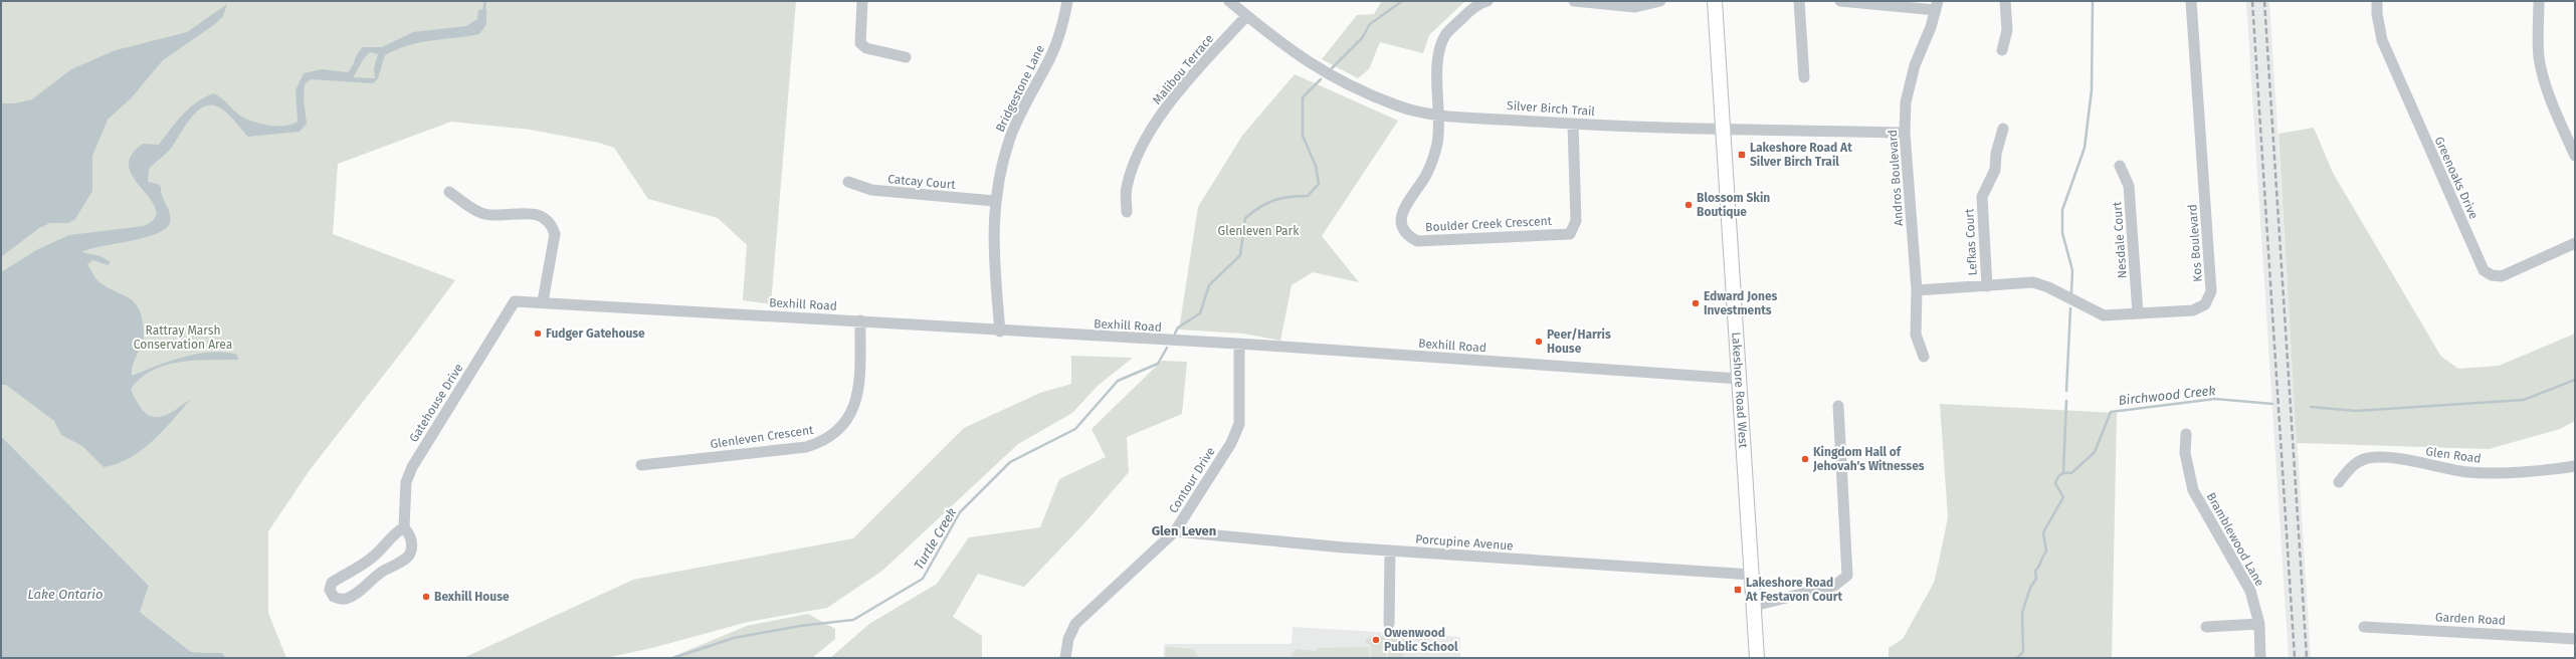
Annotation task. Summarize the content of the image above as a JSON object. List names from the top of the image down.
{
  "streets": {
    "main road": ["Lakeshore Road West"],
    "street": [
      "Malibou Terrace",
      "Bridgestone Lane",
      "Silver Birch Trail",
      "Andros Boulevard",
      "Greenoaks Drive",
      "Catcay Court",
      "Boulder Creek Crescent",
      "Nesdale Court",
      "Lefkas Court",
      "Kos Boulevard",
      "Bexhill Road",
      "Gatehouse Drive",
      "Glenleven Crescent",
      "Glen Road",
      "Contour Drive",
      "Bramblewood Lane",
      "Porcupine Avenue",
      "Garden Road"
    ]
  },
  "crossings": [
    ["Malibou Terrace", "Silver Birch Trail"],
    ["Bridgestone Lane", "Catcay Court"],
    ["Bridgestone Lane", "Bexhill Road"],
    ["Silver Birch Trail", "Andros Boulevard"],
    ["Silver Birch Trail", "Boulder Creek Crescent"],
    ["Silver Birch Trail", "Lakeshore Road West"],
    ["Andros Boulevard", "Kos Boulevard"],
    ["Nesdale Court", "Kos Boulevard"],
    ["Lefkas Court", "Kos Boulevard"],
    ["Bexhill Road", "Lakeshore Road West"],
    ["Bexhill Road", "Gatehouse Drive"],
    ["Bexhill Road", "Glenleven Crescent"],
    ["Bexhill Road", "Contour Drive"],
    ["Lakeshore Road West", "Porcupine Avenue"],
    ["Contour Drive", "Porcupine Avenue"]
  ],
  "districts": ["Glen Leven"],
  "water": ["Birchwood Creek", "Turtle Creek", "Lake Ontario"],
  "parks": ["Glenleven Park", "Rattray Marsh Conservation Area"],
  "places": {
    "transit": ["Lakeshore Road At Silver Birch Trail", "Lakeshore Road At Festavon Court"],
    "other": [
      "Blossom Skin Boutique",
      "Edward Jones Investments",
      "Fudger Gatehouse",
      "Peer/Harris House",
      "Kingdom Hall of Jehovah's Witnesses",
      "Bexhill House",
      "Owenwood Public School"
    ]
  }
}
